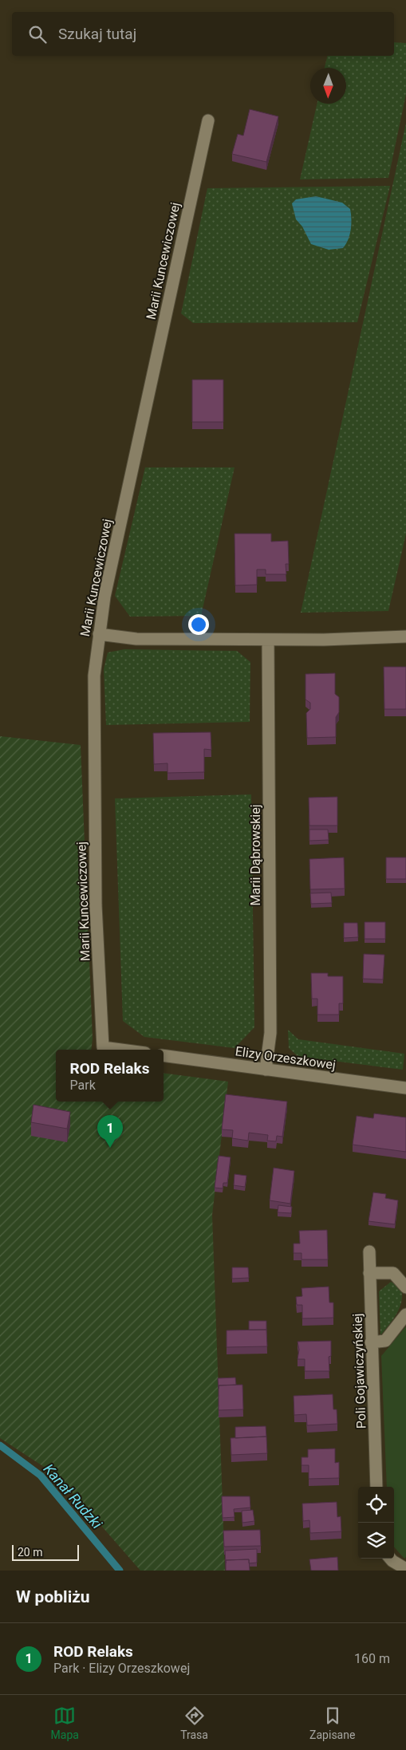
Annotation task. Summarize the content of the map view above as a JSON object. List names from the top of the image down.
{
  "streets": {
    "street": [
      "Marii Kuncewiczowej",
      "Marii Dąbrowskiej",
      "Elizy Orzeszkowej",
      "Poli Gojawiczyńskiej"
    ]
  },
  "crossings": [
    ["Marii Dąbrowskiej", "Elizy Orzeszkowej"]
  ],
  "water": ["Kanał Rudzki"],
  "scale_bar": "20 m",
  "north": "bottom",
  "page": {
    "search": "Szukaj tutaj",
    "popup": ["ROD Relaks", "Park"],
    "pins": "1",
    "scale": "20 m",
    "heading": "W pobliżu",
    "list": [
      {
        "mark": "1",
        "name": "ROD Relaks",
        "note": "Park · Elizy Orzeszkowej",
        "value": "160 m"
      }
    ],
    "nav": ["Mapa", "Trasa", "Zapisane"]
  }
}
